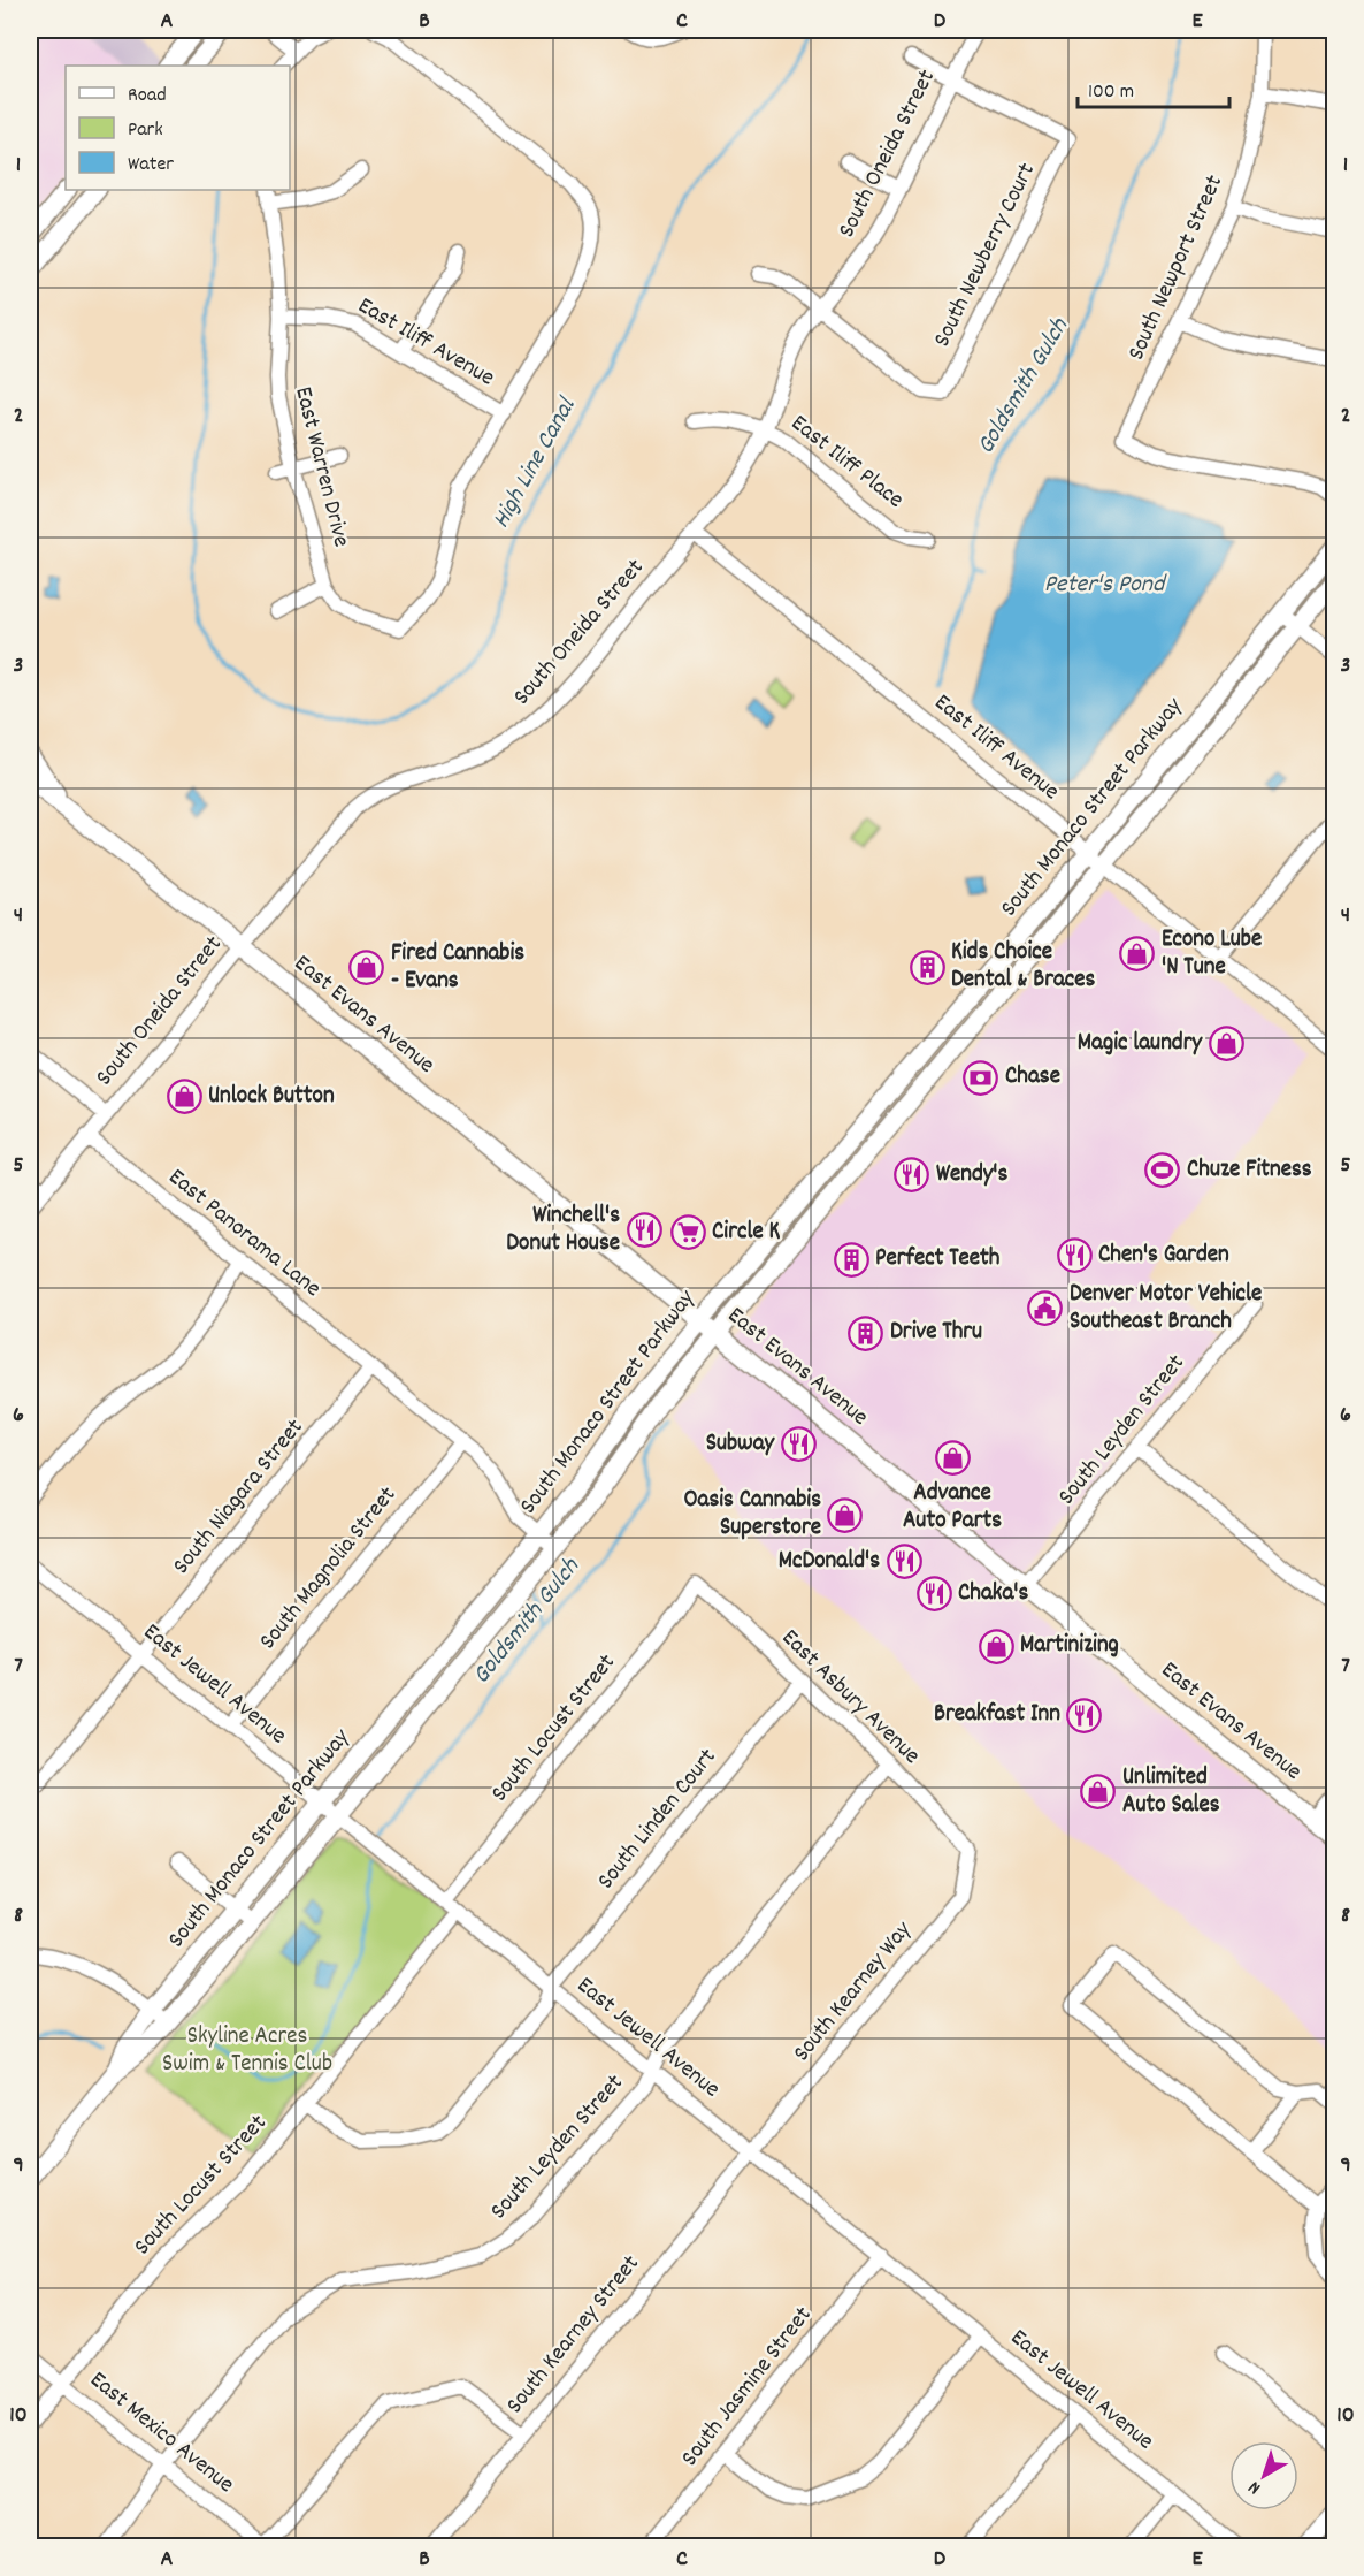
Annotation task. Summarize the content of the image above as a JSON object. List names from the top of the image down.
{
  "streets": {
    "main road": ["South Monaco Street Parkway", "East Evans Avenue"],
    "street": [
      "South Oneida Street",
      "South Newberry Court",
      "South Newport Street",
      "East Iliff Avenue",
      "East Iliff Place",
      "East Warren Drive",
      "East Panorama Lane",
      "South Leyden Street",
      "South Niagara Street",
      "South Magnolia Street",
      "East Jewell Avenue",
      "East Asbury Avenue",
      "South Locust Street",
      "South Linden Court",
      "South Kearney Way",
      "South Kearney Street",
      "South Jasmine Street",
      "East Mexico Avenue"
    ]
  },
  "crossings": [
    ["South Oneida Street", "South Newberry Court"],
    ["South Oneida Street", "East Iliff Avenue"],
    ["South Oneida Street", "East Iliff Place"],
    ["South Oneida Street", "East Evans Avenue"],
    ["South Oneida Street", "East Panorama Lane"],
    ["East Iliff Avenue", "East Warren Drive"],
    ["East Iliff Avenue", "South Monaco Street Parkway"],
    ["South Monaco Street Parkway", "East Evans Avenue"],
    ["South Monaco Street Parkway", "East Jewell Avenue"],
    ["East Evans Avenue", "South Leyden Street"],
    ["East Panorama Lane", "South Niagara Street"],
    ["South Leyden Street", "East Jewell Avenue"],
    ["South Leyden Street", "East Asbury Avenue"],
    ["South Leyden Street", "East Mexico Avenue"],
    ["South Niagara Street", "East Jewell Avenue"],
    ["South Magnolia Street", "East Jewell Avenue"],
    ["East Jewell Avenue", "South Locust Street"],
    ["East Jewell Avenue", "South Linden Court"],
    ["East Jewell Avenue", "South Kearney Way"],
    ["East Jewell Avenue", "South Kearney Street"],
    ["East Jewell Avenue", "South Jasmine Street"],
    ["East Asbury Avenue", "South Locust Street"],
    ["East Asbury Avenue", "South Linden Court"],
    ["East Asbury Avenue", "South Kearney Way"],
    ["South Locust Street", "South Linden Court"],
    ["South Locust Street", "East Mexico Avenue"],
    ["South Kearney Way", "South Kearney Street"]
  ],
  "water": ["Goldsmith Gulch", "High Line Canal", "Peter's Pond"],
  "parks": ["Skyline Acres Swim & Tennis Club"],
  "places": {
    "shop": [
      "Econo Lube 'N Tune",
      "Fired Cannabis - Evans",
      "Magic laundry",
      "Unlock Button",
      "Advance Auto Parts",
      "Oasis Cannabis Superstore",
      "Martinizing",
      "Unlimited Auto Sales"
    ],
    "building": ["Kids Choice Dental & Braces", "Perfect Teeth", "Drive Thru"],
    "bank": ["Chase"],
    "sports": ["Chuze Fitness"],
    "restaurant": [
      "Wendy's",
      "Winchell's Donut House",
      "Chen's Garden",
      "Subway",
      "McDonald's",
      "Chaka's",
      "Breakfast Inn"
    ],
    "supermarket": ["Circle K"],
    "public building": ["Denver Motor Vehicle Southeast Branch"]
  },
  "legend": ["Road", "Park", "Water"],
  "scale_bar": "100 m",
  "north": "bottom left",
  "grid": {
    "columns": [
      "A",
      "B",
      "C",
      "D",
      "E"
    ],
    "rows": [
      "1",
      "2",
      "3",
      "4",
      "5",
      "6",
      "7",
      "8",
      "9",
      "10"
    ]
  }
}
